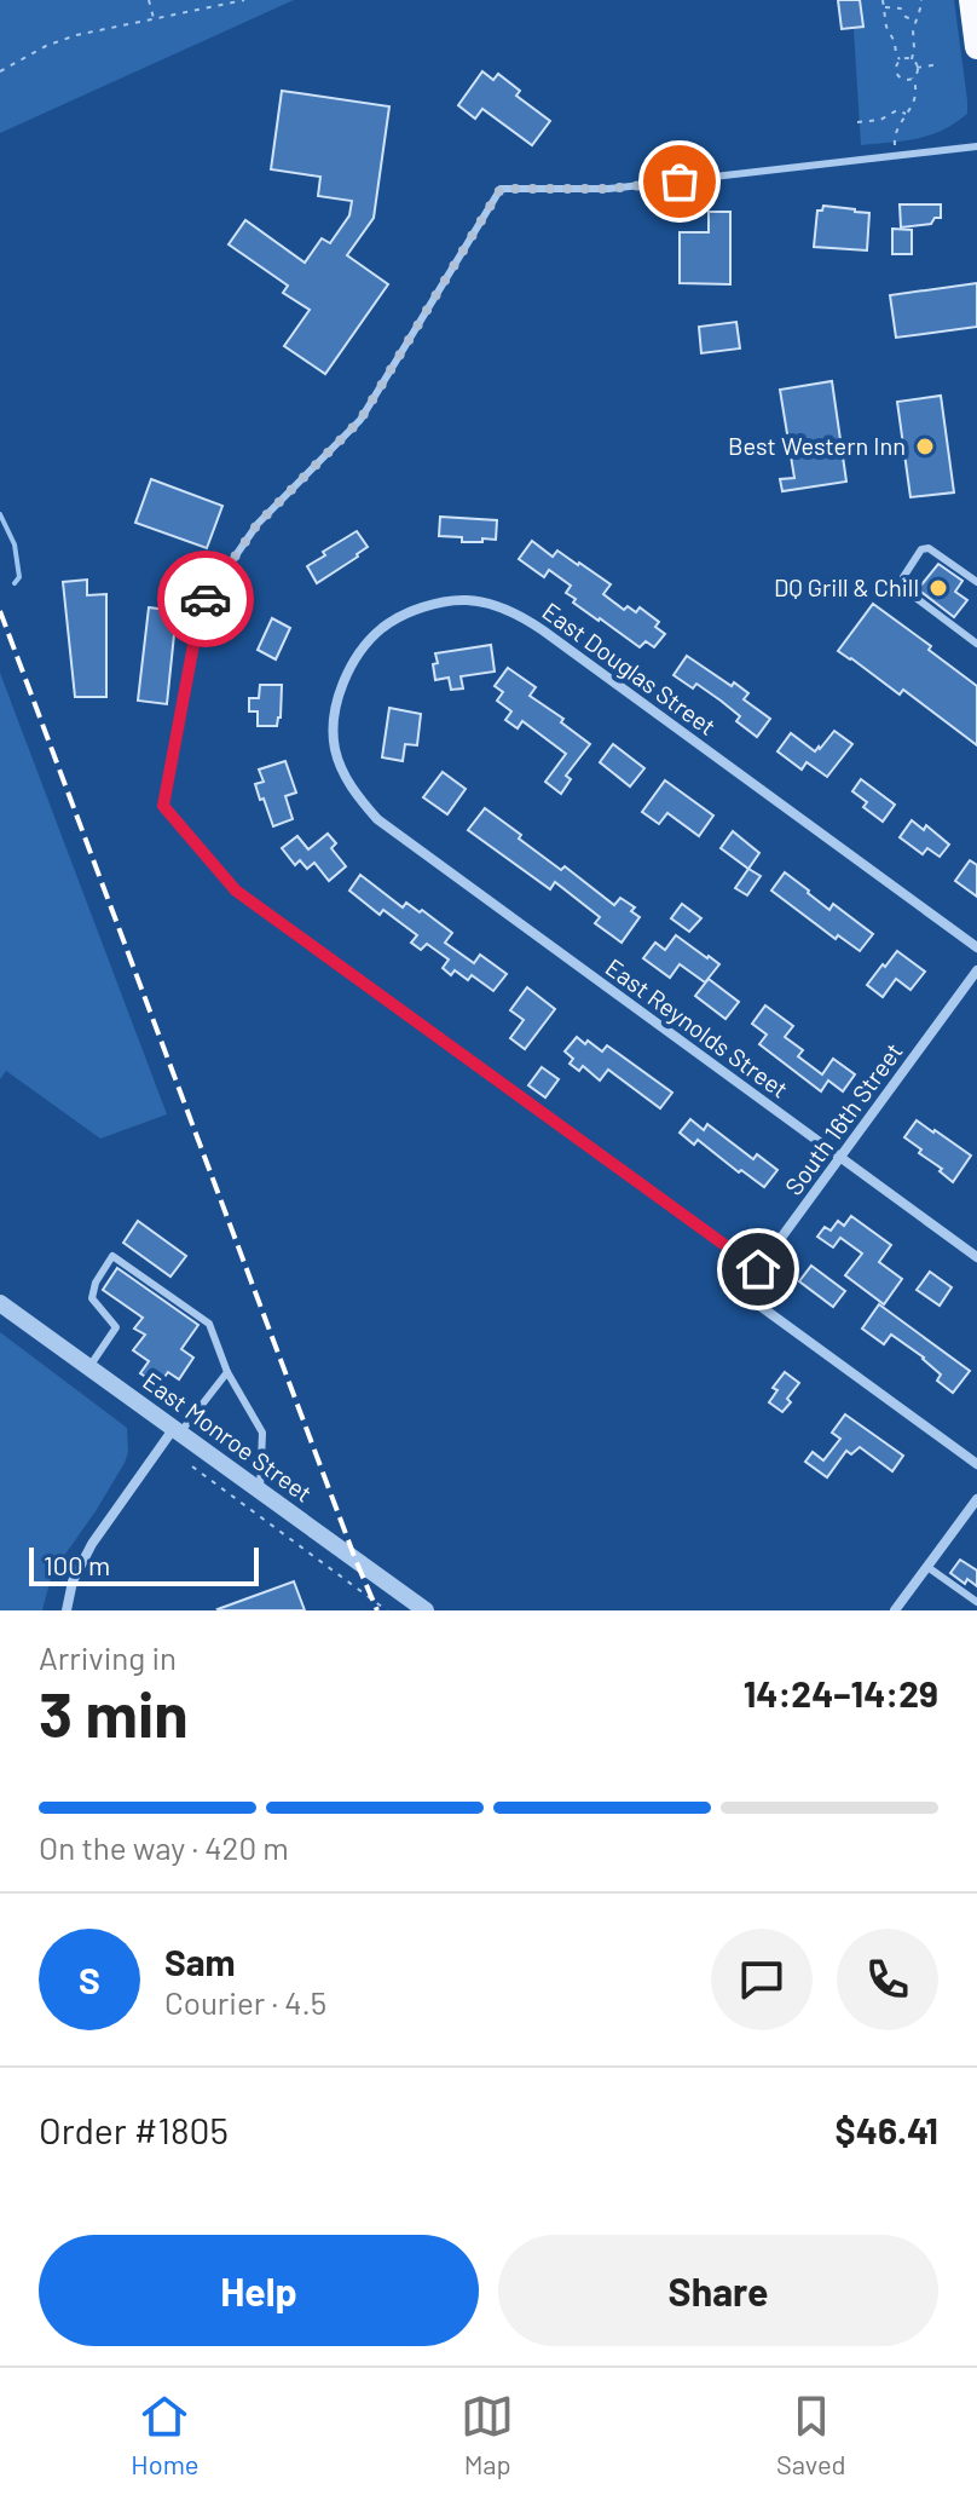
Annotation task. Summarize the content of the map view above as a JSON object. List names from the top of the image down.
{
  "streets": {
    "street": [
      "East Douglas Street",
      "East Reynolds Street",
      "South 16th Street",
      "East Monroe Street"
    ]
  },
  "crossings": [
    ["East Douglas Street", "East Reynolds Street"],
    ["East Reynolds Street", "South 16th Street"]
  ],
  "places": ["Best Western Inn", "DQ Grill & Chill"],
  "scale_bar": "100 m",
  "page": {
    "scale": "100 m",
    "heading": ["3 min", "Arriving in", "14:24–14:29"],
    "panel": [
      "Sam",
      "Courier · 4.5",
      "Order #1805",
      "$46.41"
    ],
    "bar": "On the way · 420 m",
    "round": "S",
    "buttons": ["Help", "Share"],
    "tabs": ["Home", "Map", "Saved"]
  }
}
